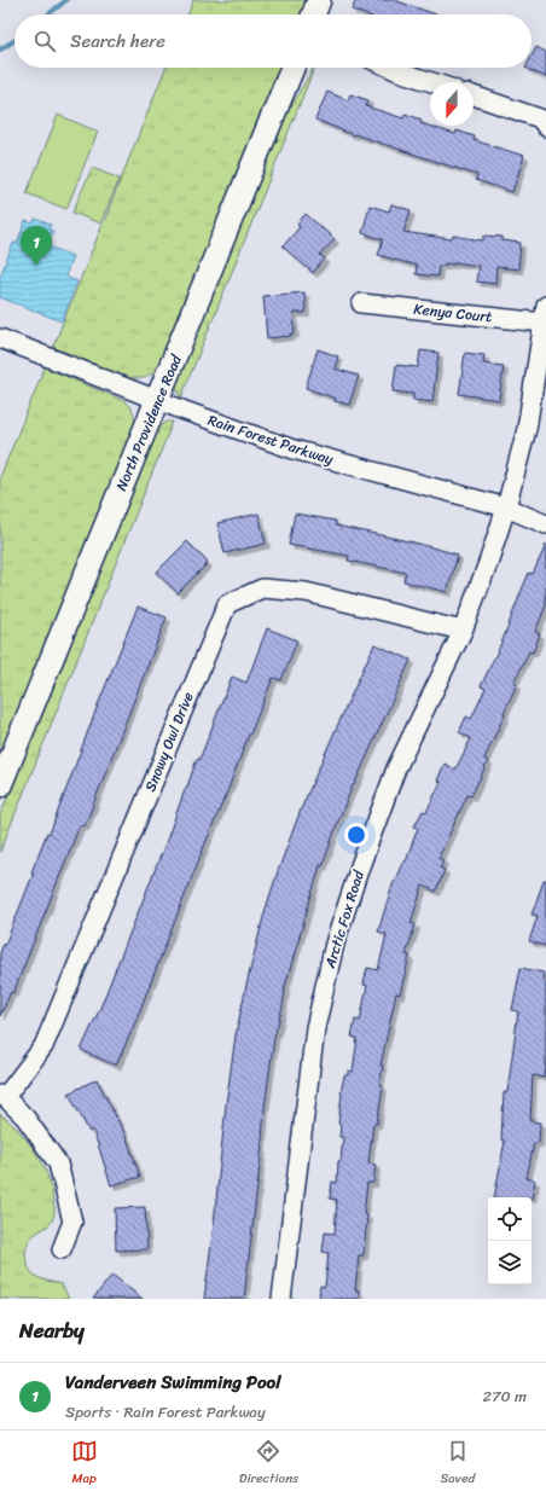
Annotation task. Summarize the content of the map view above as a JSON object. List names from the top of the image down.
{
  "streets": {
    "street": [
      "Kenya Court",
      "North Providence Road",
      "Rain Forest Parkway",
      "Snowy Owl Drive",
      "Arctic Fox Road"
    ]
  },
  "crossings": [
    ["Kenya Court", "Arctic Fox Road"],
    ["North Providence Road", "Rain Forest Parkway"],
    ["Rain Forest Parkway", "Arctic Fox Road"],
    ["Snowy Owl Drive", "Arctic Fox Road"]
  ],
  "north": "bottom",
  "page": {
    "search": "Search here",
    "pins": "1",
    "heading": "Nearby",
    "list": [
      {
        "mark": "1",
        "name": "Vanderveen Swimming Pool",
        "note": "Sports · Rain Forest Parkway",
        "value": "270 m"
      }
    ],
    "nav": ["Map", "Directions", "Saved"]
  }
}
